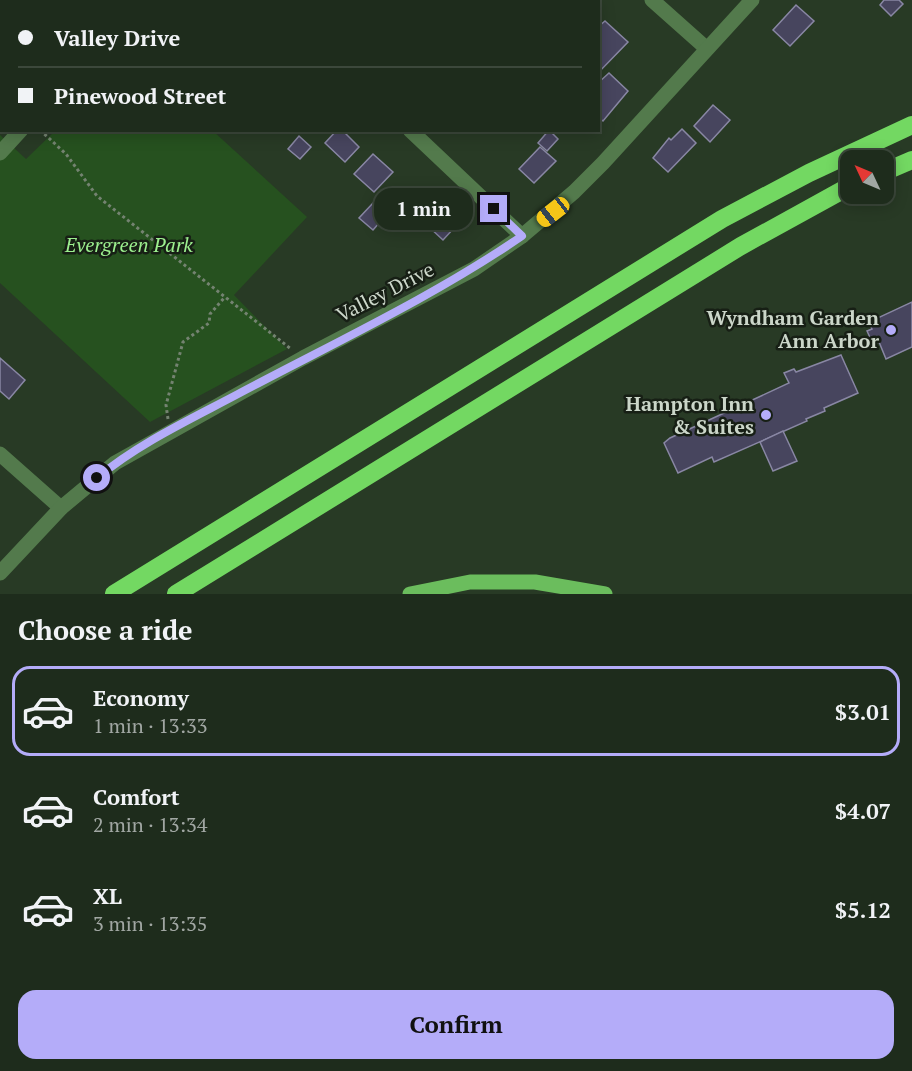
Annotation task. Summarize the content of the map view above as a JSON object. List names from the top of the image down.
{
  "streets": {
    "street": ["Valley Drive"]
  },
  "parks": ["Evergreen Park"],
  "places": ["Wyndham Garden Ann Arbor", "Hampton Inn & Suites"],
  "north": "top left",
  "page": {
    "banner": ["Valley Drive", "Pinewood Street"],
    "bubble": "1 min",
    "heading": "Choose a ride",
    "list": [
      {
        "name": "Economy",
        "note": "1 min · 13:33",
        "value": "$3.01"
      },
      {
        "name": "Comfort",
        "note": "2 min · 13:34",
        "value": "$4.07"
      },
      {
        "name": "XL",
        "note": "3 min · 13:35",
        "value": "$5.12"
      }
    ],
    "buttons": "Confirm"
  }
}
